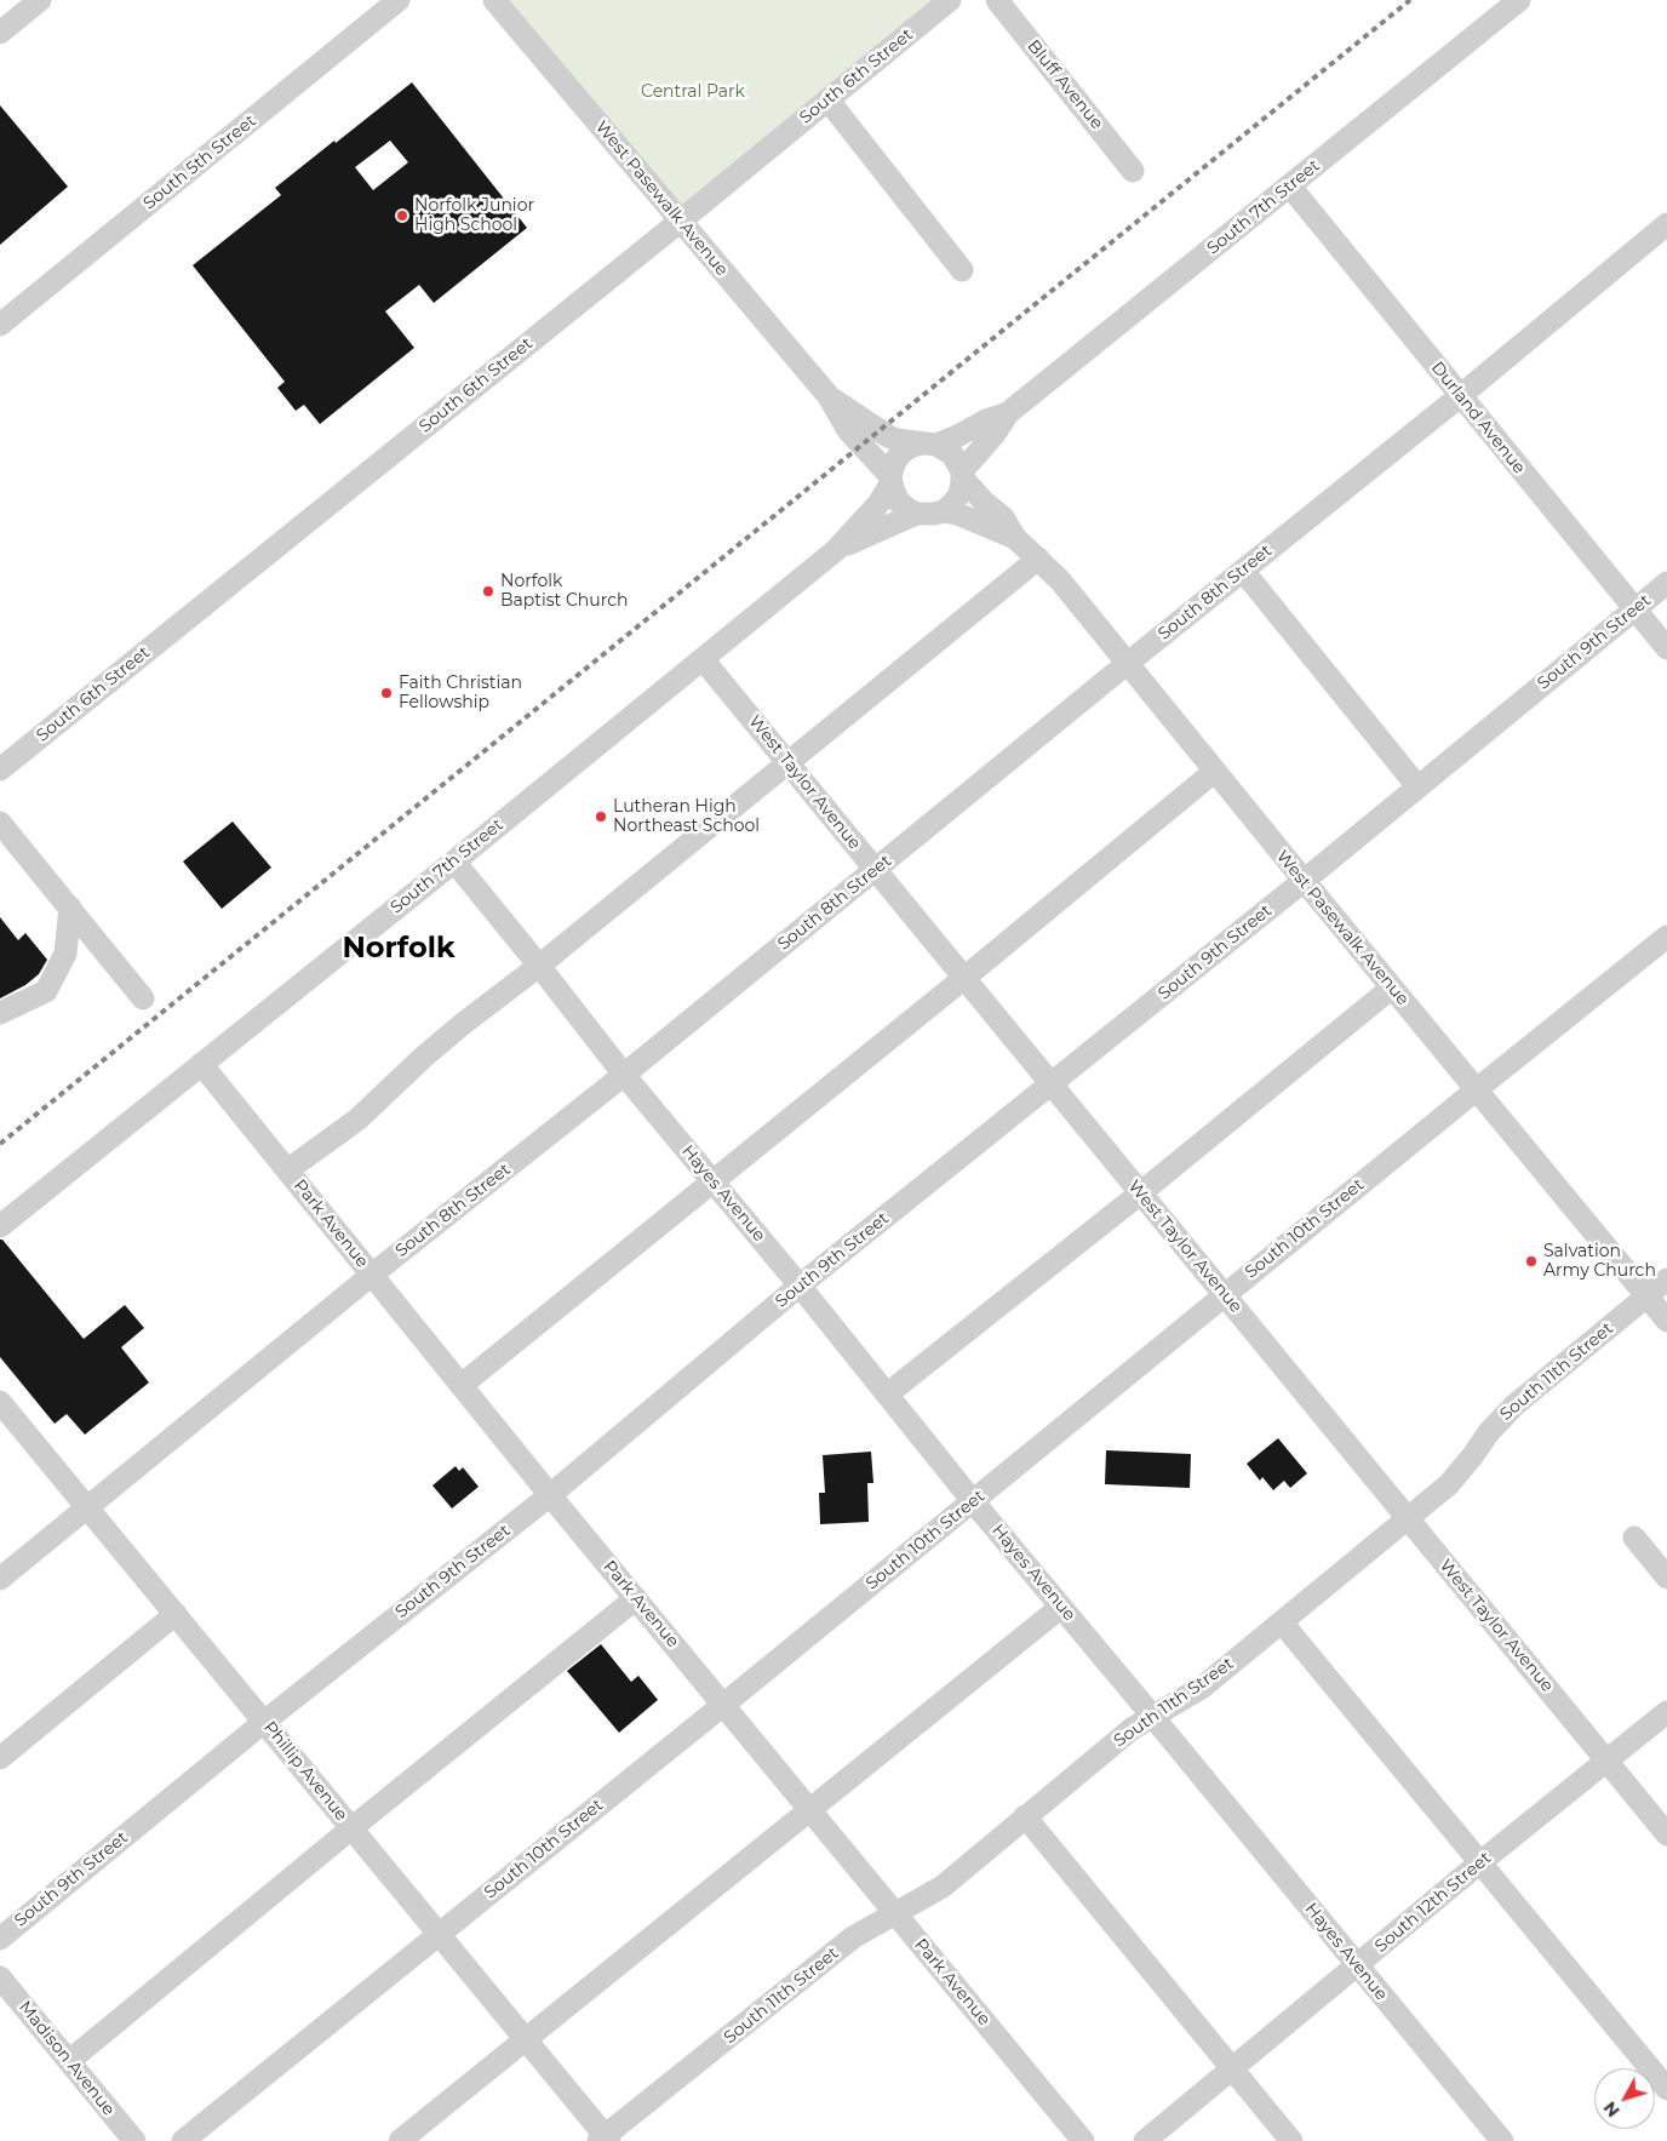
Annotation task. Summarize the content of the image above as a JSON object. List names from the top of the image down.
{
  "streets": {
    "street": [
      "South 6th Street",
      "Bluff Avenue",
      "South 5th Street",
      "West Pasewalk Avenue",
      "South 7th Street",
      "Durland Avenue",
      "South 8th Street",
      "South 9th Street",
      "West Taylor Avenue",
      "Hayes Avenue",
      "Park Avenue",
      "South 10th Street",
      "South 11th Street",
      "Phillip Avenue",
      "South 12th Street",
      "Madison Avenue"
    ]
  },
  "crossings": [
    ["South 6th Street", "West Pasewalk Avenue"],
    ["West Pasewalk Avenue", "South 7th Street"],
    ["West Pasewalk Avenue", "South 8th Street"],
    ["West Pasewalk Avenue", "South 9th Street"],
    ["West Pasewalk Avenue", "South 10th Street"],
    ["West Pasewalk Avenue", "South 11th Street"],
    ["South 7th Street", "Durland Avenue"],
    ["South 7th Street", "West Taylor Avenue"],
    ["South 7th Street", "Hayes Avenue"],
    ["South 7th Street", "Park Avenue"],
    ["Durland Avenue", "South 8th Street"],
    ["Durland Avenue", "South 9th Street"],
    ["South 8th Street", "West Taylor Avenue"],
    ["South 8th Street", "Hayes Avenue"],
    ["South 8th Street", "Park Avenue"],
    ["South 8th Street", "Phillip Avenue"],
    ["South 9th Street", "West Taylor Avenue"],
    ["South 9th Street", "Hayes Avenue"],
    ["South 9th Street", "Park Avenue"],
    ["South 9th Street", "Phillip Avenue"],
    ["West Taylor Avenue", "South 10th Street"],
    ["West Taylor Avenue", "South 11th Street"],
    ["West Taylor Avenue", "South 12th Street"],
    ["Hayes Avenue", "South 10th Street"],
    ["Hayes Avenue", "South 11th Street"],
    ["Hayes Avenue", "South 12th Street"],
    ["Park Avenue", "South 10th Street"],
    ["Park Avenue", "South 11th Street"],
    ["South 10th Street", "Phillip Avenue"],
    ["South 11th Street", "Phillip Avenue"]
  ],
  "districts": ["Norfolk"],
  "parks": ["Central Park"],
  "places": [
    "Norfolk Junior High School",
    "Norfolk Baptist Church",
    "Faith Christian Fellowship",
    "Lutheran High Northeast School",
    "Salvation Army Church"
  ],
  "north": "bottom left"
}
